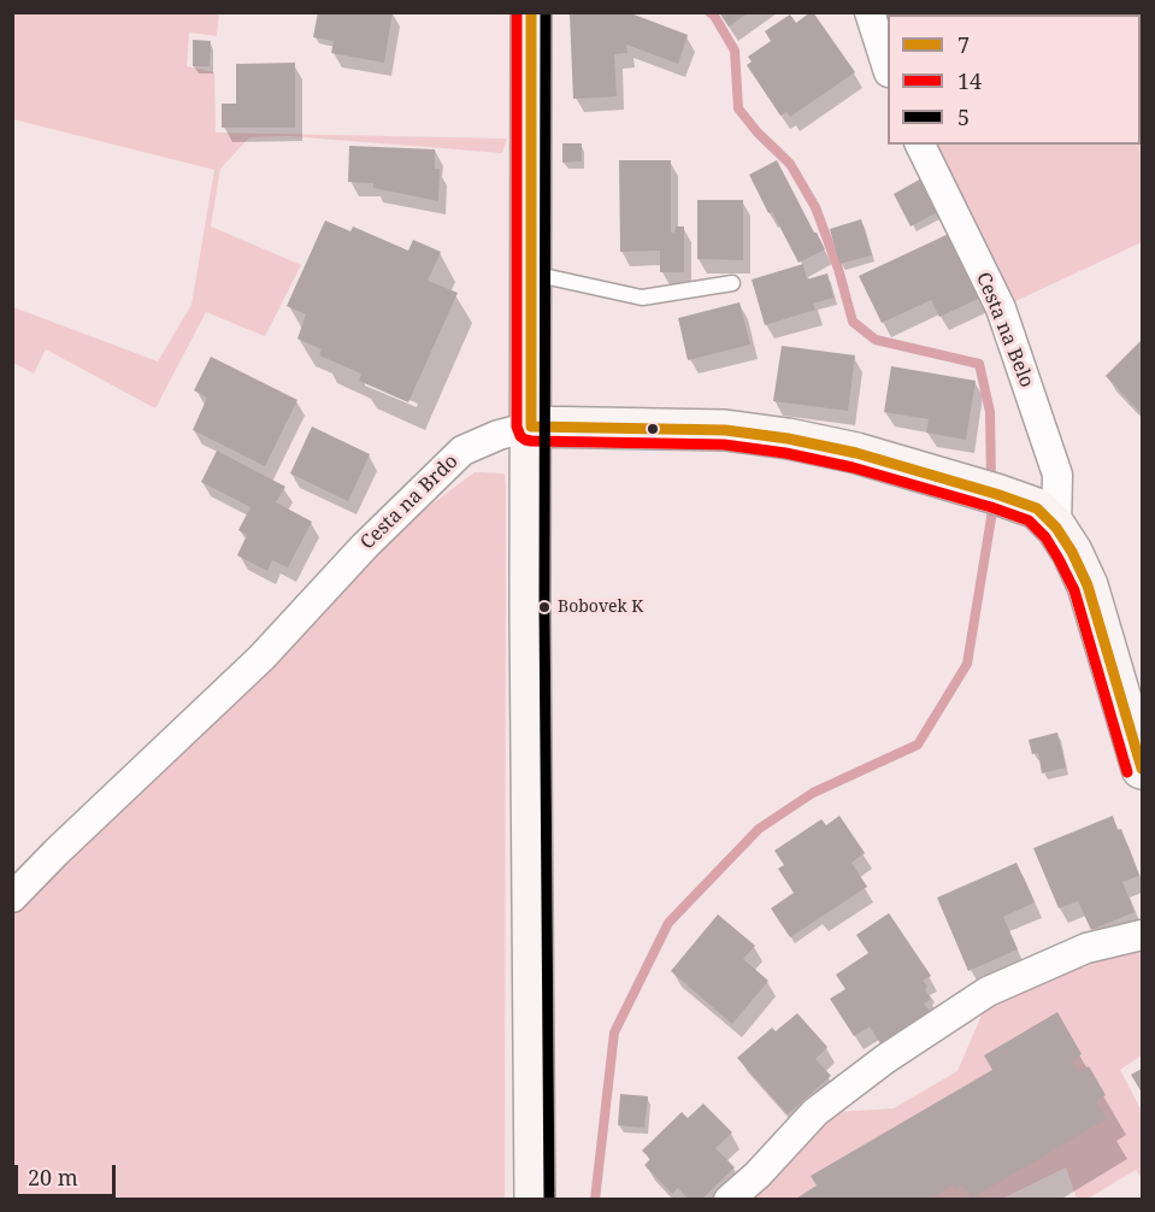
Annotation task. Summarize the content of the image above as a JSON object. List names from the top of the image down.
{
  "streets": {
    "street": ["Cesta na Belo", "Cesta na Brdo"]
  },
  "places": ["Bobovek K"],
  "lines": ["transit line 7", "transit line 14", "transit line 5"],
  "legend": ["7", "14", "5"],
  "scale_bar": "20 m"
}
